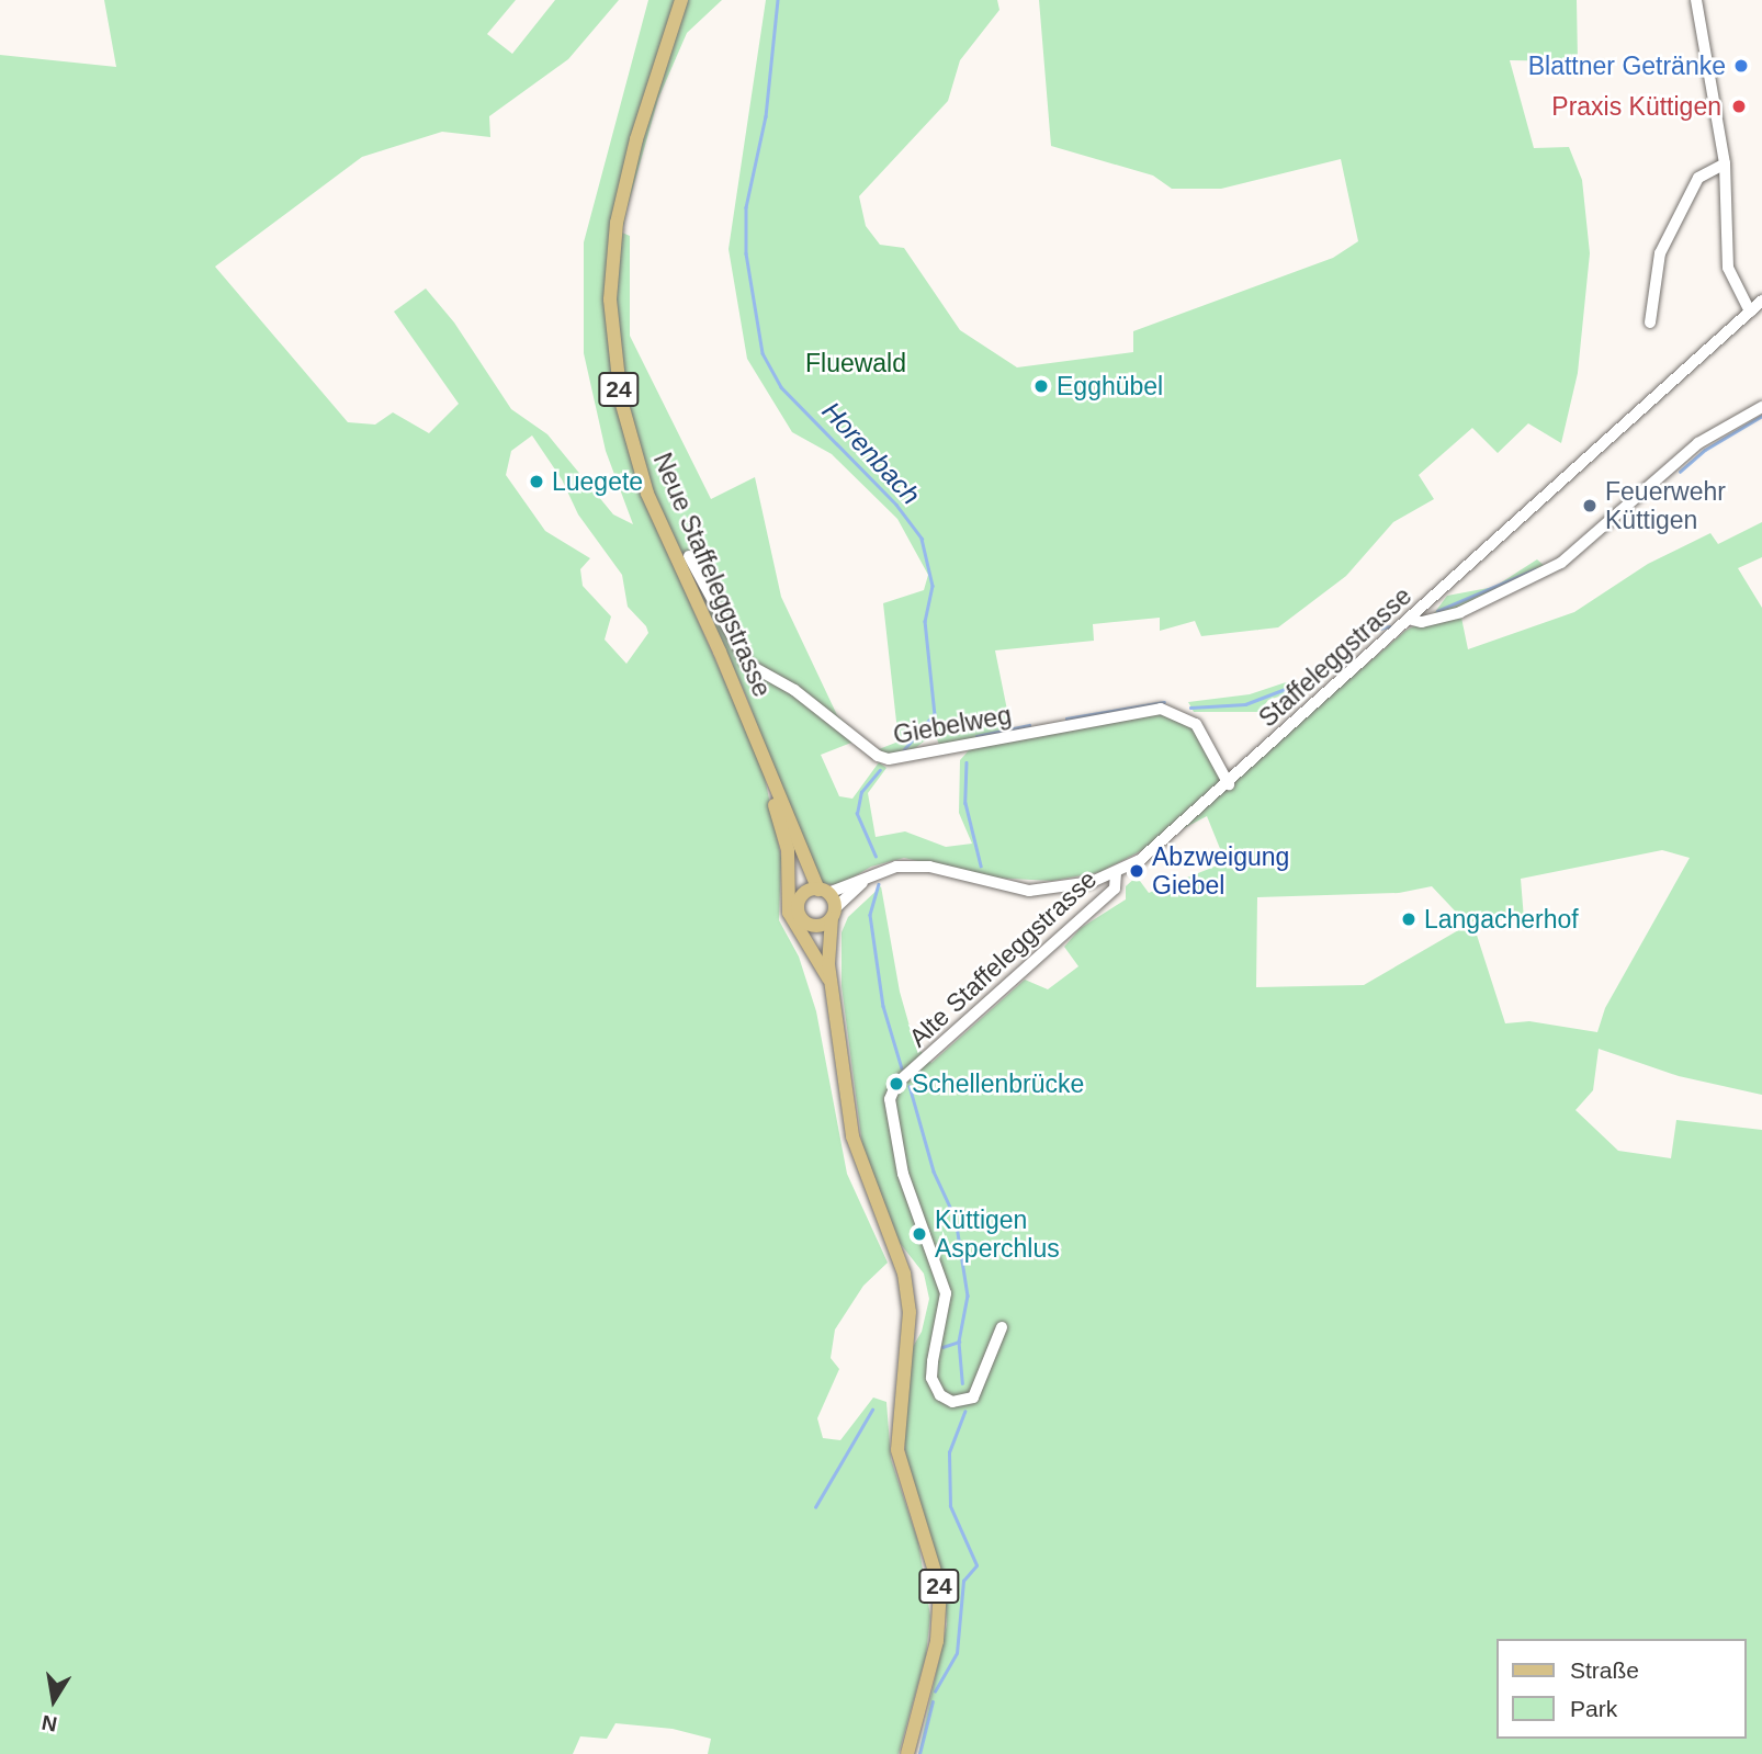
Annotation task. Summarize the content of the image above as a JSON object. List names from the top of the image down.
{
  "streets": {
    "main road": ["24", "Neue Staffeleggstrasse"],
    "street": ["Staffeleggstrasse", "Giebelweg", "Alte Staffeleggstrasse"]
  },
  "crossings": [
    ["24", "Neue Staffeleggstrasse"],
    ["24", "Staffeleggstrasse"],
    ["Neue Staffeleggstrasse", "Staffeleggstrasse"],
    ["Staffeleggstrasse", "Giebelweg"],
    ["Staffeleggstrasse", "Alte Staffeleggstrasse"]
  ],
  "water": ["Horenbach"],
  "parks": ["Fluewald"],
  "places": [
    "Blattner Getränke",
    "Praxis Küttigen",
    "Egghübel",
    "Luegete",
    "Feuerwehr Küttigen",
    "Abzweigung Giebel",
    "Langacherhof",
    "Schellenbrücke",
    "Küttigen Asperchlus"
  ],
  "legend": ["Straße", "Park"],
  "north": "bottom"
}
